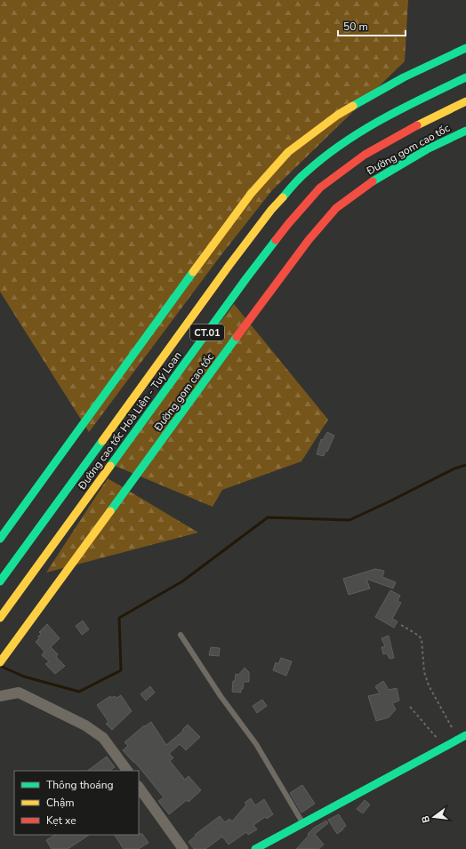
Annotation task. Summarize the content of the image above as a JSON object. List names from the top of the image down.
{
  "streets": {
    "main road": ["Đường gom cao tốc", "CT.01", "Đường cao tốc Hoà Liên - Tuý Loan"]
  },
  "legend": ["Thông thoáng", "Chậm", "Kẹt xe"],
  "scale_bar": "50 m",
  "north": "left"
}
